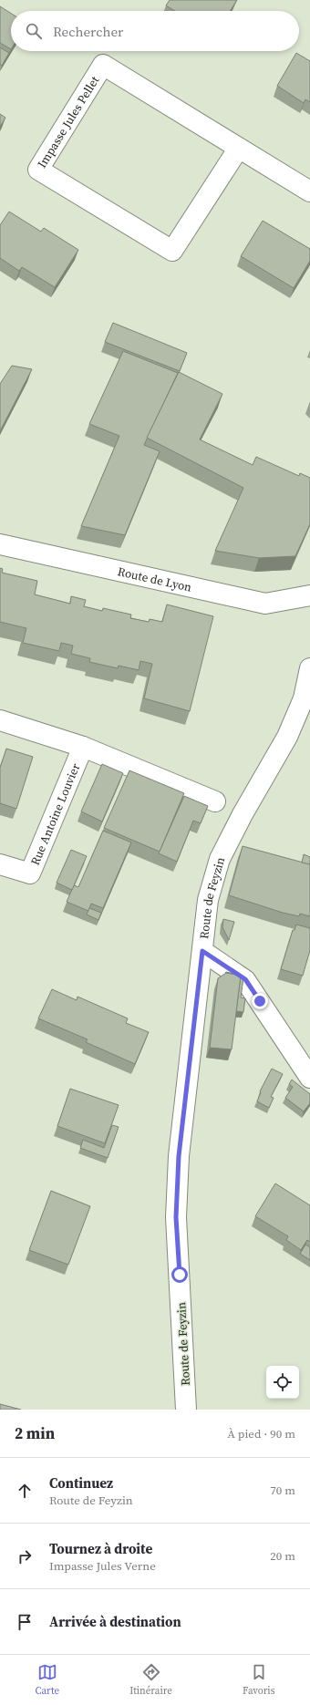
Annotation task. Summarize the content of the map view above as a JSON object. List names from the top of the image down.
{
  "streets": {
    "street": [
      "Impasse Jules Pellet",
      "Route de Lyon",
      "Rue Antoine Louvier",
      "Route de Feyzin"
    ]
  },
  "page": {
    "search": "Rechercher",
    "heading": ["2 min", "À pied · 90 m"],
    "list": [
      ["Continuez", "Route de Feyzin", "70 m"],
      ["Tournez à droite", "Impasse Jules Verne", "20 m"],
      "Arrivée à destination"
    ],
    "nav": ["Carte", "Itinéraire", "Favoris"]
  }
}
